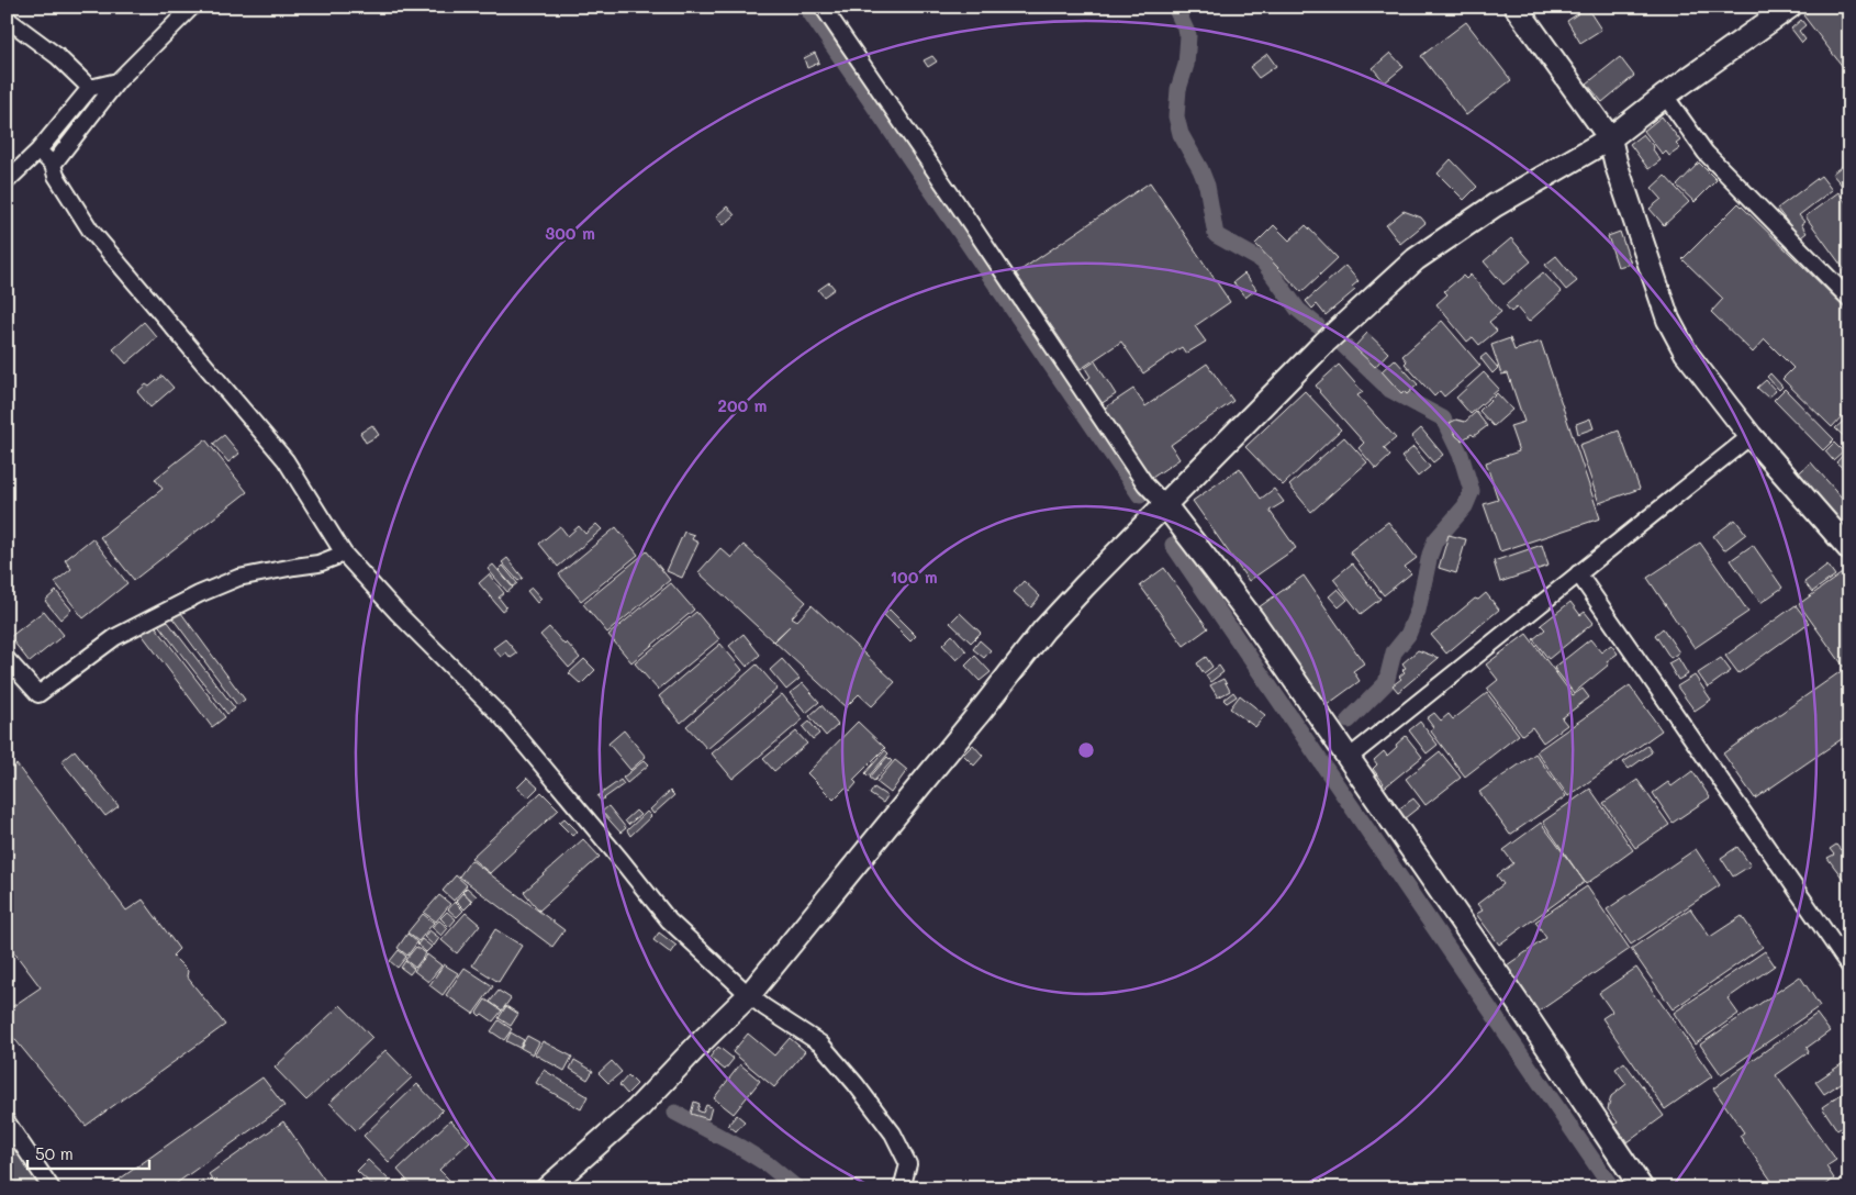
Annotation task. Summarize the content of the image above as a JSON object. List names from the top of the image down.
{
  "scale_bar": "50 m",
  "rings": ["300 m", "200 m", "100 m"]
}
